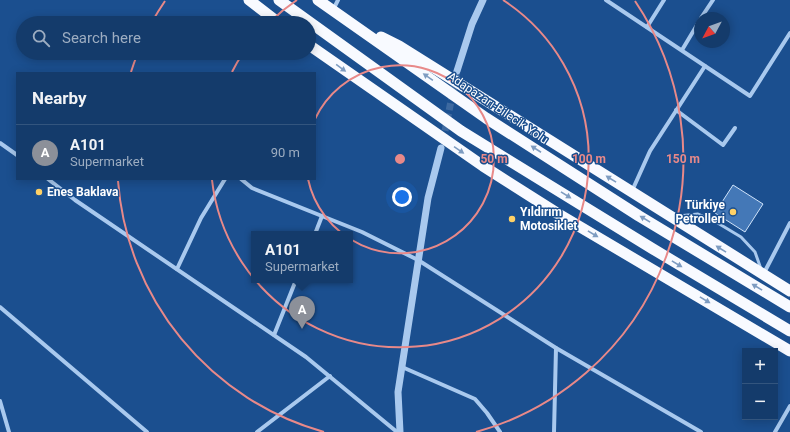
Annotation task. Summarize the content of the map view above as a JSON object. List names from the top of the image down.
{
  "streets": {
    "highway": ["Adapazarı-Bilecik Yolu"]
  },
  "places": ["Enes Baklava", "Türkiye Petrolleri", "Yıldırım Motosiklet"],
  "north": "bottom left",
  "page": {
    "search": "Search here",
    "heading": "Nearby",
    "list": [
      {
        "mark": "A",
        "name": "A101",
        "note": "Supermarket",
        "value": "90 m"
      }
    ],
    "popup": ["A101", "Supermarket"],
    "pins": "A",
    "map_buttons": ["+", "−"]
  },
  "rings": ["50 m", "100 m", "150 m"]
}
